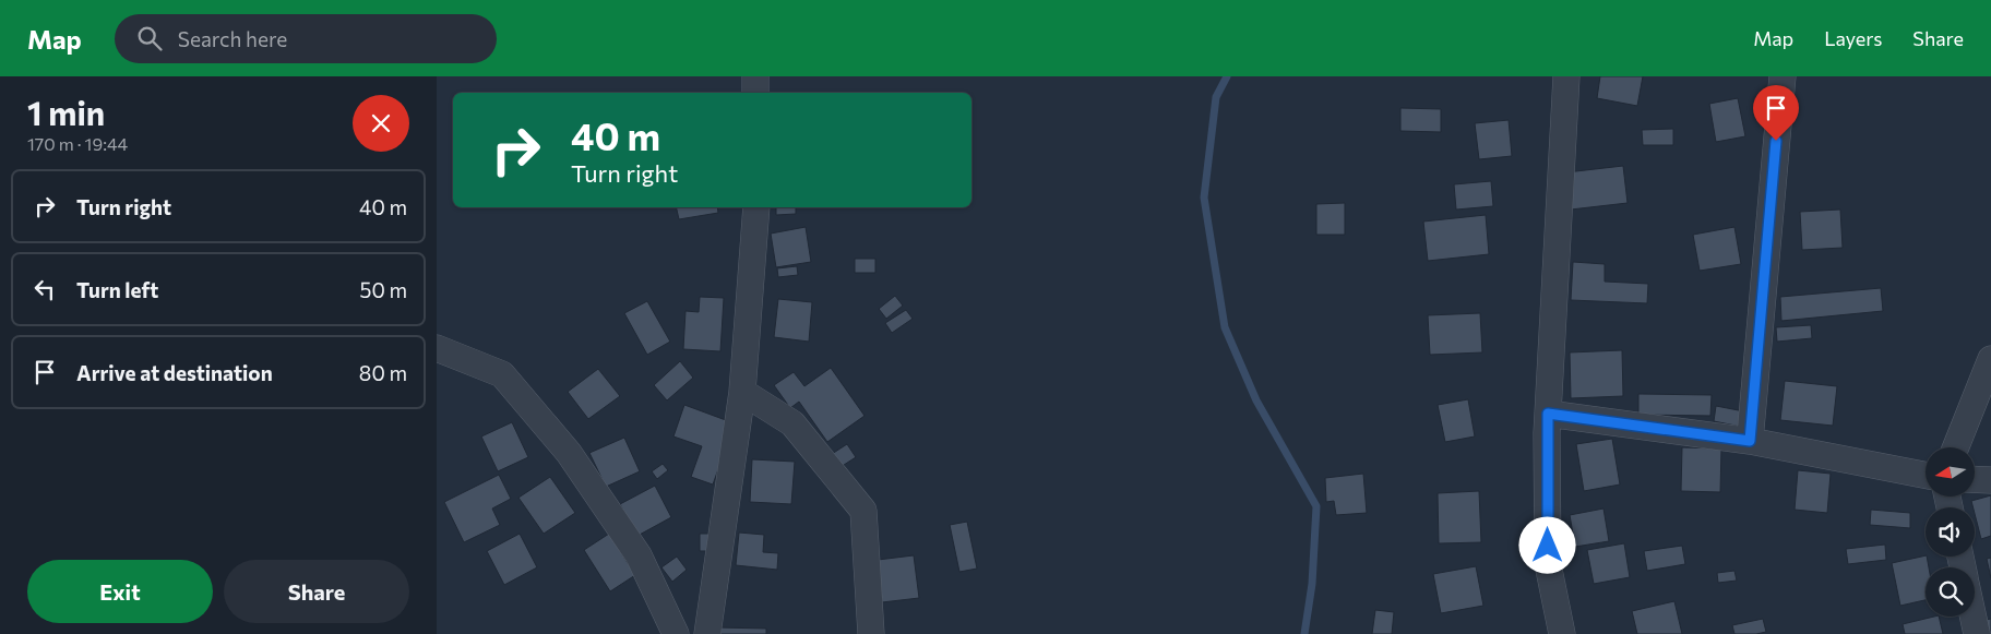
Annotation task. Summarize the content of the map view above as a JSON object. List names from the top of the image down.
{
  "north": "left",
  "page": {
    "header": "Map",
    "search": "Search here",
    "nav": ["Map", "Layers", "Share"],
    "heading": ["1 min", "170 m · 19:44"],
    "turn": ["40 m", "Turn right"],
    "list": [
      {
        "name": "Turn right",
        "value": "40 m"
      },
      {
        "name": "Turn left",
        "value": "50 m"
      },
      {
        "name": "Arrive at destination",
        "value": "80 m"
      }
    ],
    "buttons": ["Exit", "Share"]
  }
}
